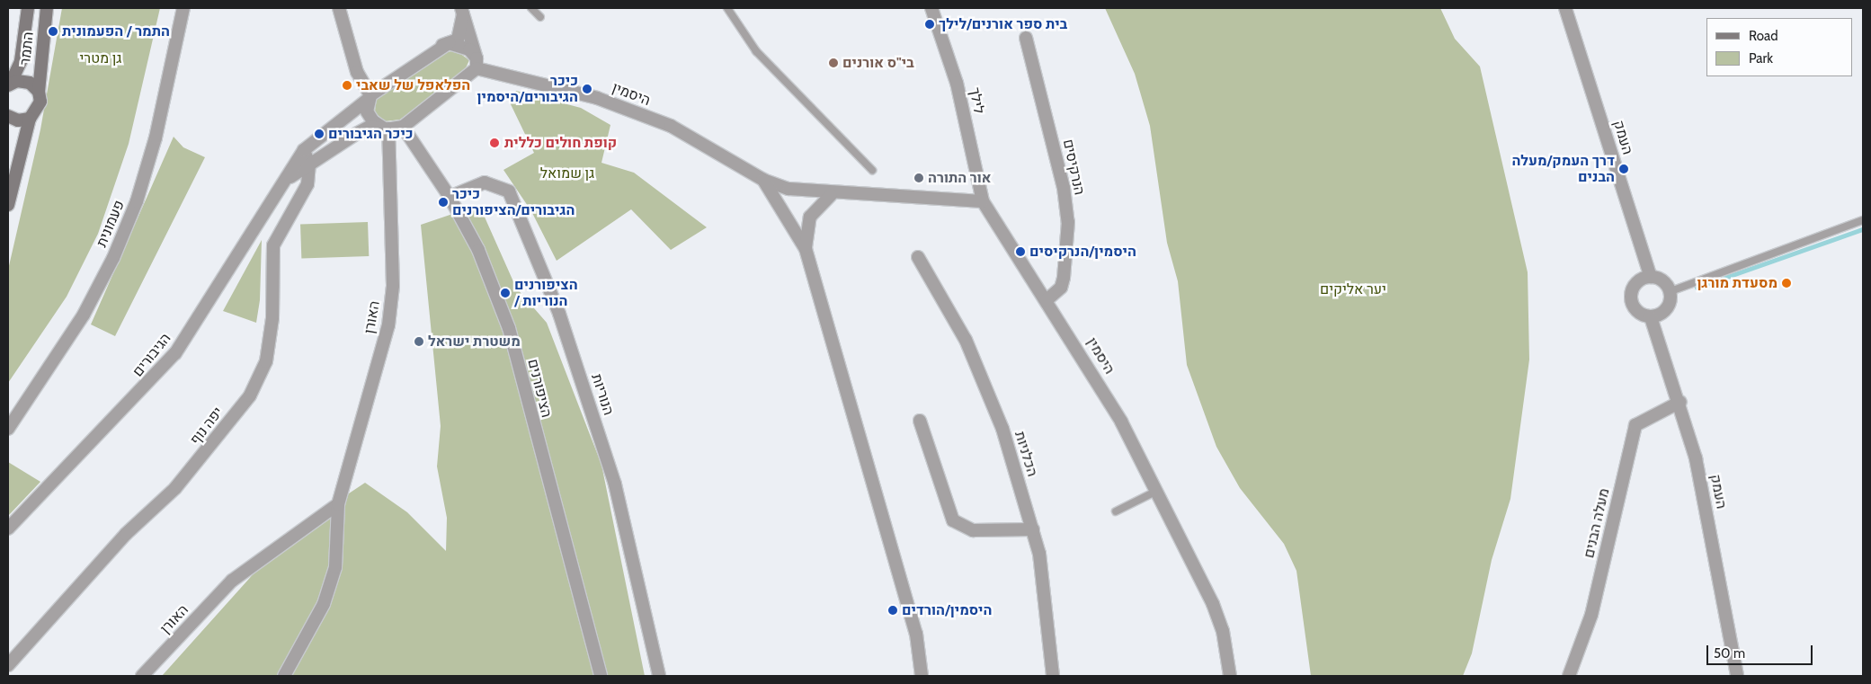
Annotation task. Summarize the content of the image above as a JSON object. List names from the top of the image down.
{
  "streets": {
    "main road": ["התמר"],
    "street": [
      "היסמין",
      "לילך",
      "העמק",
      "הנרקיסים",
      "פעמונית",
      "האורן",
      "הגיבורים",
      "הציפורנים",
      "הנוריות",
      "יפה נוף",
      "הכלניות",
      "מעלה הבנים"
    ]
  },
  "crossings": [
    ["היסמין", "לילך"],
    ["היסמין", "הנרקיסים"],
    ["העמק", "מעלה הבנים"],
    ["האורן", "הגיבורים"],
    ["הגיבורים", "הציפורנים"],
    ["הגיבורים", "יפה נוף"],
    ["הציפורנים", "הנוריות"]
  ],
  "parks": ["גן מטרי", "גן שמואל", "יער אליקים"],
  "places": [
    "בית ספר אורנים/לילך",
    "התמר / הפעמונית",
    "בי\"ס אורנים",
    "הפלאפל של שאבי",
    "כיכר הגיבורים/היסמין",
    "כיכר הגיבורים",
    "קופת חולים כללית",
    "דרך העמק/מעלה הבנים",
    "אור התורה",
    "כיכר הגיבורים/הציפורנים",
    "היסמין/הנרקיסים",
    "מסעדת מורגן",
    "הציפורנים / הנוריות",
    "משטרת ישראל",
    "היסמין/הורדים"
  ],
  "legend": ["Road", "Park"],
  "scale_bar": "50 m"
}
